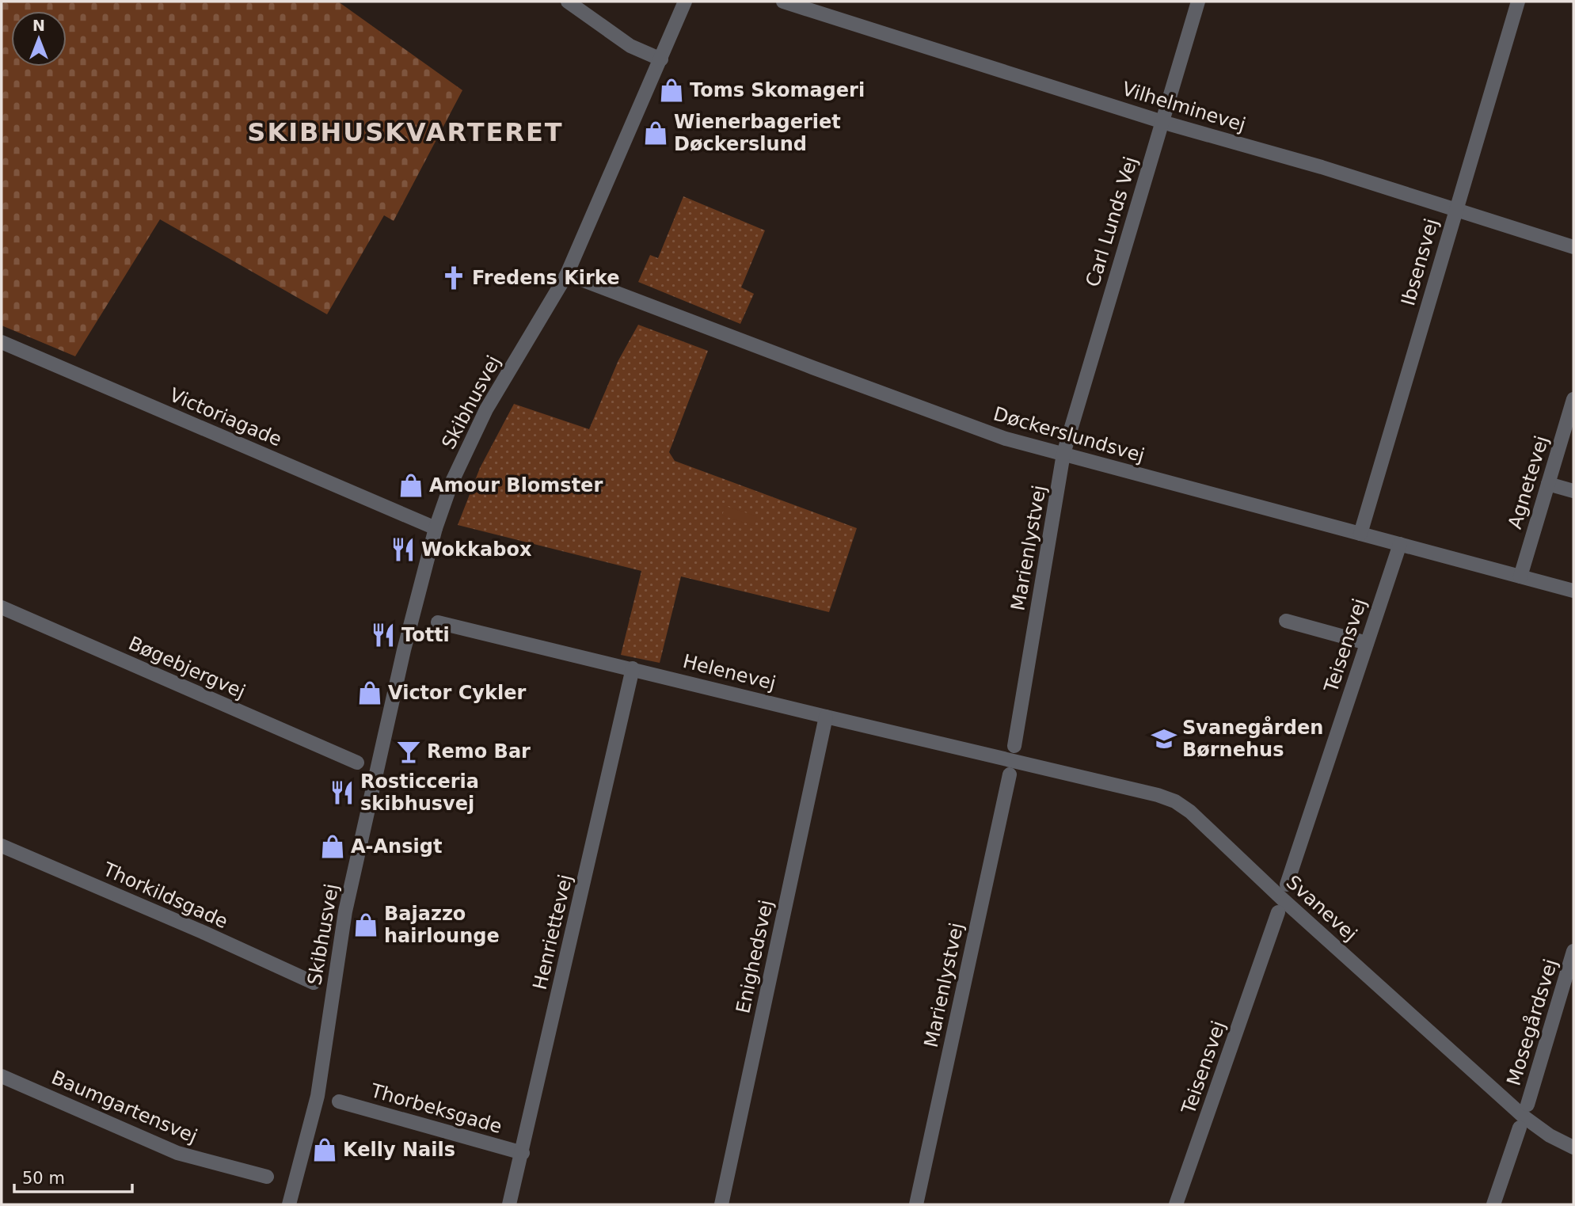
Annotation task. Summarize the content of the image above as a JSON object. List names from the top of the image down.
{
  "streets": {
    "street": [
      "Vilhelminevej",
      "Carl Lunds Vej",
      "Ibsensvej",
      "Skibhusvej",
      "Victoriagade",
      "Døckerslundsvej",
      "Agnetevej",
      "Marienlystvej",
      "Teisensvej",
      "Bøgebjergvej",
      "Helenevej",
      "Thorkildsgade",
      "Svanevej",
      "Henriettevej",
      "Enighedsvej",
      "Mosegårdsvej",
      "Baumgartensvej",
      "Thorbeksgade"
    ]
  },
  "crossings": [
    ["Vilhelminevej", "Carl Lunds Vej"],
    ["Vilhelminevej", "Ibsensvej"],
    ["Carl Lunds Vej", "Døckerslundsvej"],
    ["Carl Lunds Vej", "Marienlystvej"],
    ["Ibsensvej", "Døckerslundsvej"],
    ["Skibhusvej", "Victoriagade"],
    ["Skibhusvej", "Døckerslundsvej"],
    ["Døckerslundsvej", "Agnetevej"],
    ["Døckerslundsvej", "Marienlystvej"],
    ["Døckerslundsvej", "Teisensvej"],
    ["Marienlystvej", "Helenevej"],
    ["Marienlystvej", "Svanevej"],
    ["Helenevej", "Svanevej"],
    ["Helenevej", "Henriettevej"],
    ["Helenevej", "Enighedsvej"],
    ["Henriettevej", "Thorbeksgade"]
  ],
  "districts": ["SKIBHUSKVARTERET"],
  "places": {
    "shop": [
      "Toms Skomageri",
      "Wienerbageriet Døckerslund",
      "Amour Blomster",
      "Victor Cykler",
      "A-Ansigt",
      "Bajazzo hairlounge",
      "Kelly Nails"
    ],
    "church": ["Fredens Kirke"],
    "restaurant": ["Wokkabox", "Totti", "Rosticceria skibhusvej"],
    "school or university": ["Svanegården Børnehus"],
    "bar": ["Remo Bar"]
  },
  "scale_bar": "50 m",
  "north": "top"
}
